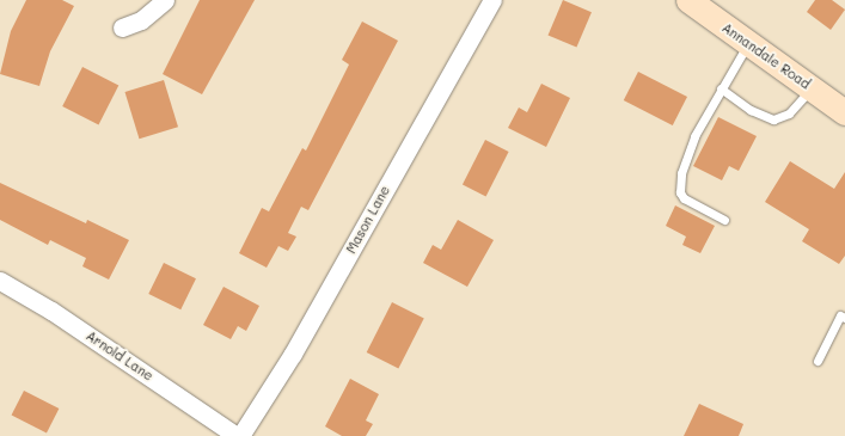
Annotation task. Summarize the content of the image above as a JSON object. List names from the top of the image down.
{
  "streets": {
    "main road": ["Annandale Road"],
    "street": ["Mason Lane", "Arnold Lane"]
  }
}
